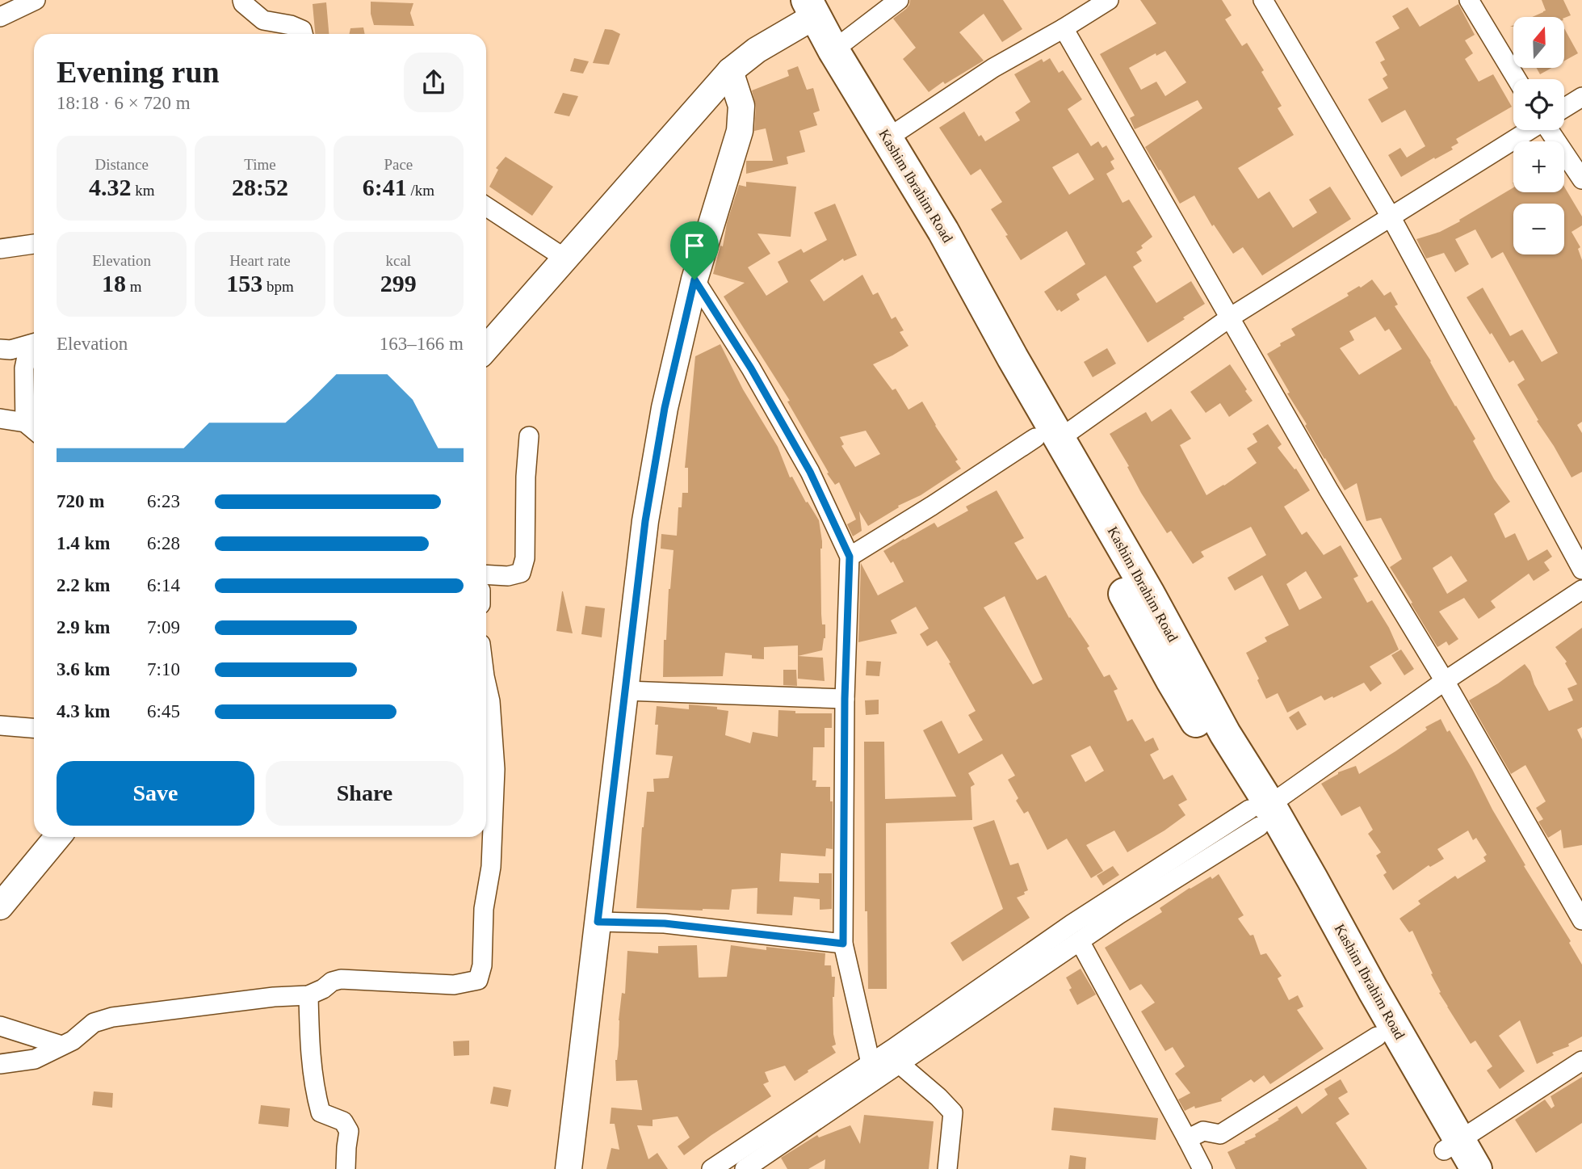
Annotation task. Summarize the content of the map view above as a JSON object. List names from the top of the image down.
{
  "streets": {
    "highway": ["Kashim Ibrahim Road"]
  },
  "north": "top",
  "page": {
    "map_buttons": ["+", "−"],
    "heading": ["Evening run", "18:18 · 6 × 720 m"],
    "stats": [
      ["Distance", "4.32 km"],
      ["Time", "28:52"],
      ["Pace", "6:41 /km"],
      ["Elevation", "18 m"],
      ["Heart rate", "153 bpm"],
      ["kcal", "299"]
    ],
    "chart": ["Elevation", "163–166 m"],
    "list": [
      {
        "name": "720 m",
        "note": "6:23"
      },
      {
        "name": "1.4 km",
        "note": "6:28"
      },
      {
        "name": "2.2 km",
        "note": "6:14"
      },
      {
        "name": "2.9 km",
        "note": "7:09"
      },
      {
        "name": "3.6 km",
        "note": "7:10"
      },
      {
        "name": "4.3 km",
        "note": "6:45"
      }
    ],
    "buttons": ["Save", "Share"]
  }
}
